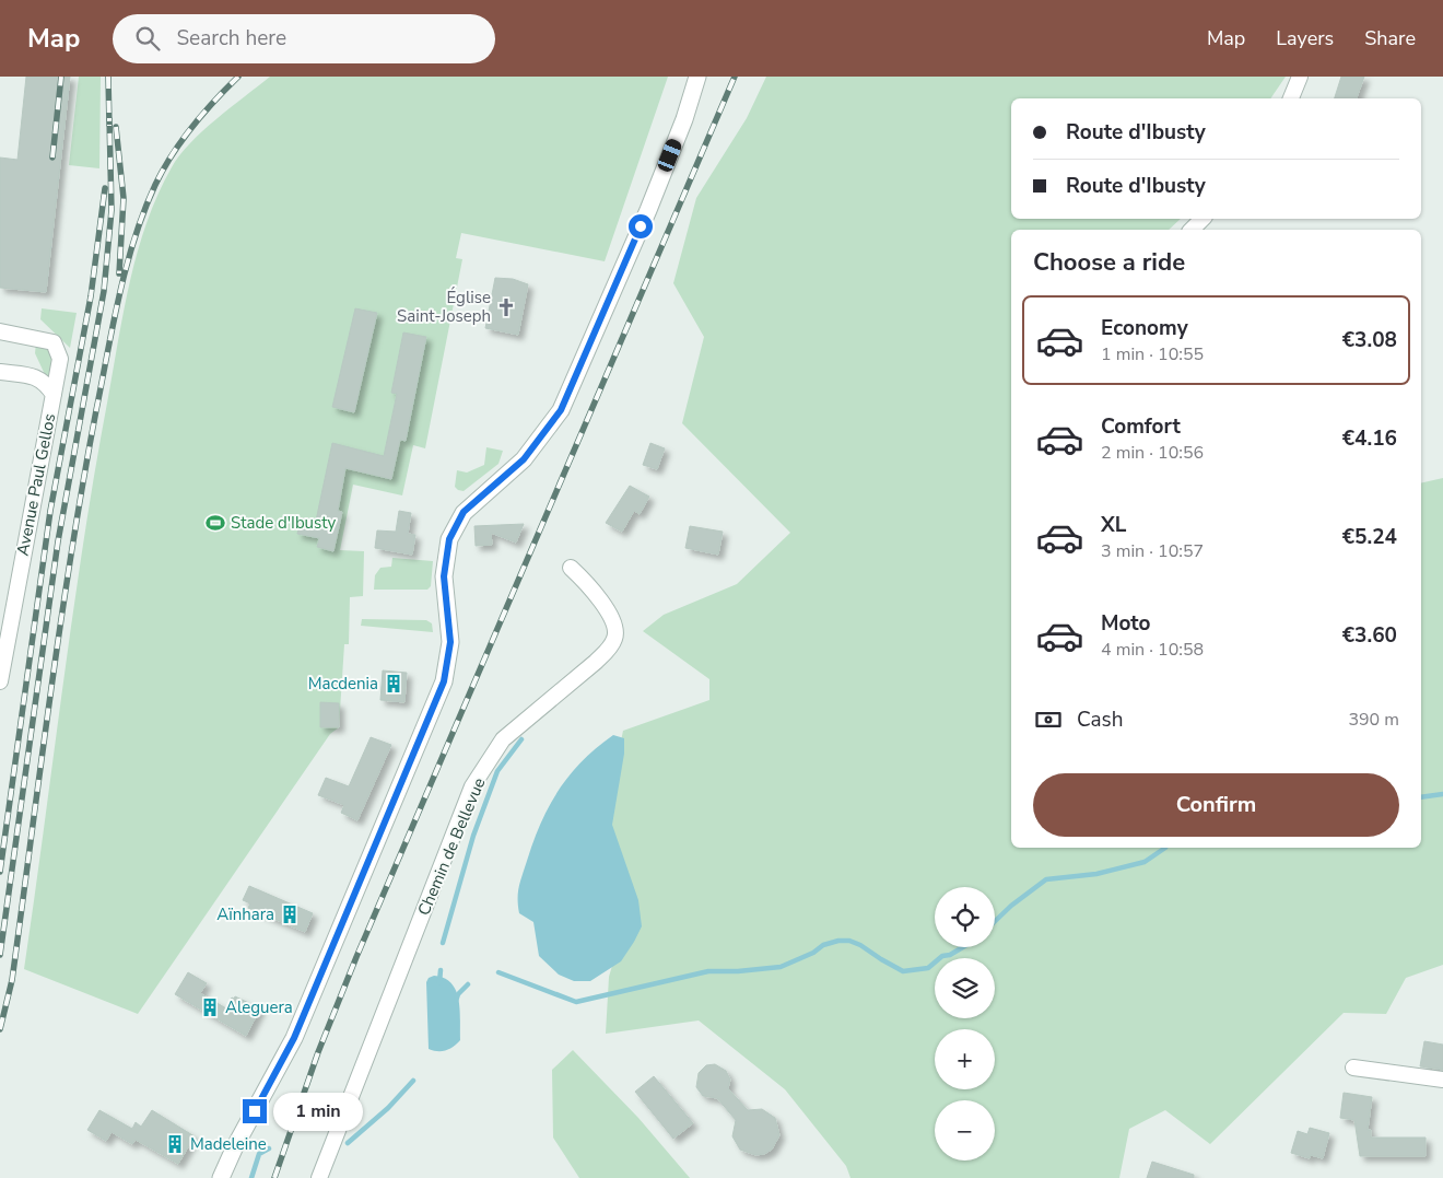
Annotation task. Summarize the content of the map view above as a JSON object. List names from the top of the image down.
{
  "streets": {
    "street": ["Avenue Paul Gellos", "Chemin de Bellevue"]
  },
  "places": {
    "church": ["Église Saint-Joseph"],
    "sports": ["Stade d'Ibusty"],
    "building": [
      "Macdenia",
      "Aïnhara",
      "Aleguera",
      "Madeleine"
    ]
  },
  "page": {
    "header": "Map",
    "search": "Search here",
    "nav": ["Map", "Layers", "Share"],
    "banner": ["Route d'Ibusty", "Route d'Ibusty"],
    "heading": "Choose a ride",
    "list": [
      {
        "name": "Economy",
        "note": "1 min · 10:55",
        "value": "€3.08"
      },
      {
        "name": "Comfort",
        "note": "2 min · 10:56",
        "value": "€4.16"
      },
      {
        "name": "XL",
        "note": "3 min · 10:57",
        "value": "€5.24"
      },
      {
        "name": "Moto",
        "note": "4 min · 10:58",
        "value": "€3.60"
      }
    ],
    "pay": ["Cash", "390 m"],
    "buttons": "Confirm",
    "map_buttons": ["+", "−"],
    "bubble": "1 min"
  }
}
